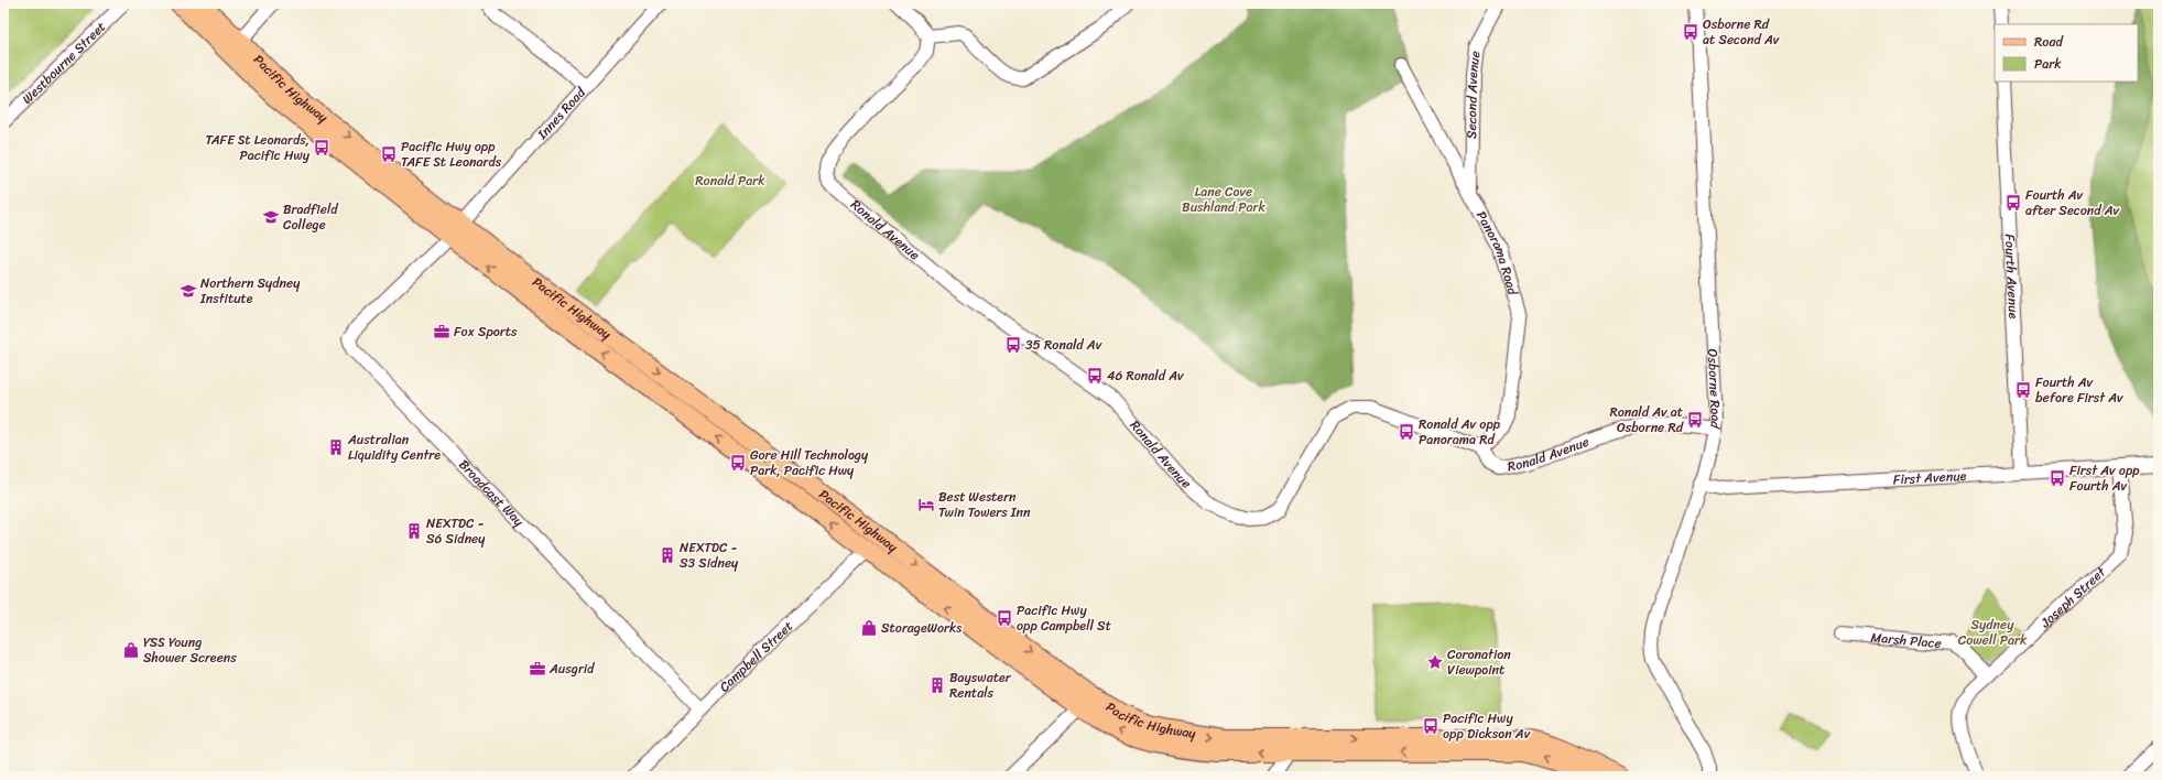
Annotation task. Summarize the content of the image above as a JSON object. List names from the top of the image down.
{
  "streets": {
    "main road": ["Pacific Highway", "Campbell Street"],
    "street": [
      "Westbourne Street",
      "Second Avenue",
      "Innes Road",
      "Ronald Avenue",
      "Panorama Road",
      "Fourth Avenue",
      "Osborne Road",
      "First Avenue",
      "Broadcast Way",
      "Joseph Street",
      "Marsh Place"
    ]
  },
  "crossings": [
    ["Pacific Highway", "Innes Road"],
    ["Pacific Highway", "Broadcast Way"],
    ["Pacific Highway", "Campbell Street"],
    ["Second Avenue", "Panorama Road"],
    ["Ronald Avenue", "Panorama Road"],
    ["Ronald Avenue", "Osborne Road"],
    ["Fourth Avenue", "First Avenue"],
    ["Osborne Road", "First Avenue"],
    ["First Avenue", "Joseph Street"],
    ["Broadcast Way", "Campbell Street"],
    ["Joseph Street", "Marsh Place"]
  ],
  "parks": ["Ronald Park", "Lane Cove Bushland Park", "Sydney Cowell Park"],
  "places": {
    "bus stop": [
      "Osborne Rd at Second Av",
      "TAFE St Leonards, Pacific Hwy",
      "Pacific Hwy opp TAFE St Leonards",
      "Fourth Av after Second Av",
      "35 Ronald Av",
      "46 Ronald Av",
      "Fourth Av before First Av",
      "Ronald Av at Osborne Rd",
      "Ronald Av opp Panorama Rd",
      "Gore Hill Technology Park, Pacific Hwy",
      "First Av opp Fourth Av",
      "Pacific Hwy opp Campbell St",
      "Pacific Hwy opp Dickson Av"
    ],
    "school or university": ["Bradfield College", "Northern Sydney Institute"],
    "office": ["Fox Sports", "Ausgrid"],
    "building": [
      "Australian Liquidity Centre",
      "NEXTDC - S6 Sidney",
      "NEXTDC - S3 Sidney",
      "Bayswater Rentals"
    ],
    "hotel": ["Best Western Twin Towers Inn"],
    "shop": ["StorageWorks", "YSS Young Shower Screens"],
    "place": ["Coronation Viewpoint"]
  },
  "legend": ["Road", "Park"]
}
